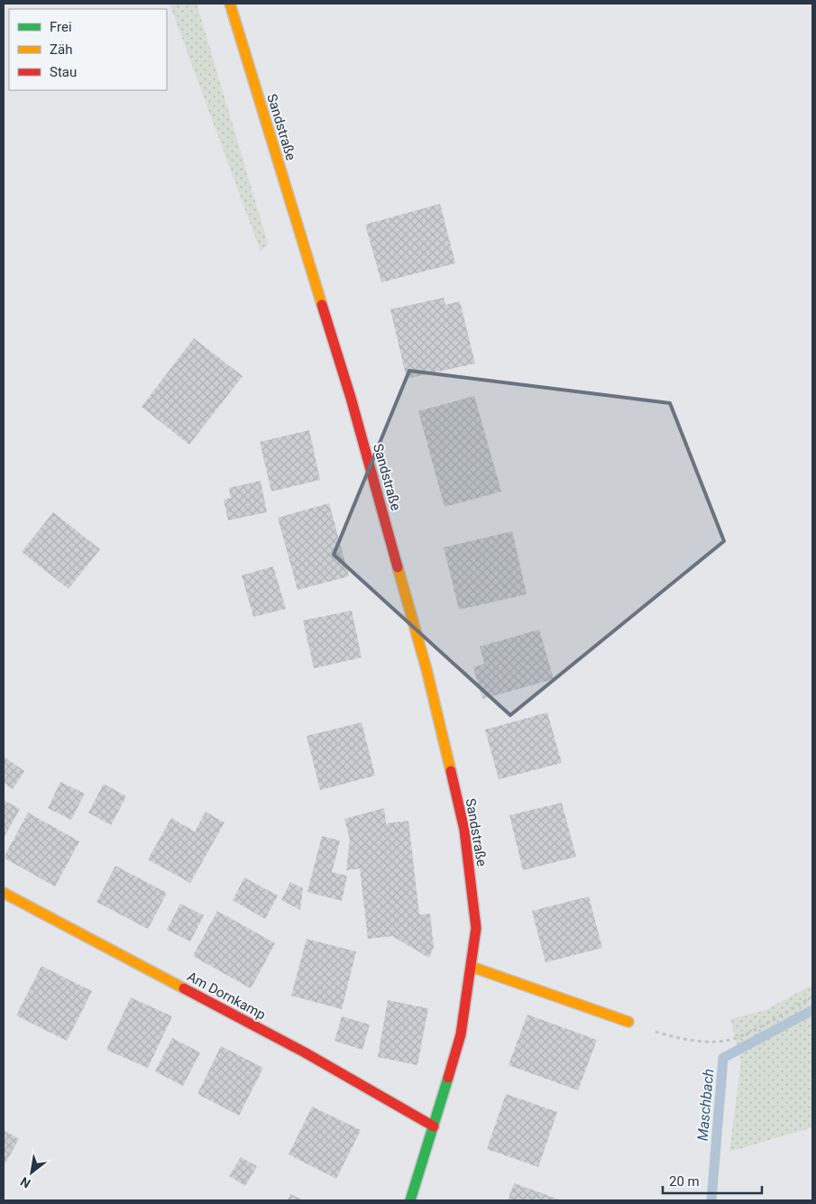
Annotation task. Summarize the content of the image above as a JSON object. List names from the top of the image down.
{
  "streets": {
    "street": ["Sandstraße", "Am Dornkamp"]
  },
  "crossings": [
    ["Sandstraße", "Am Dornkamp"]
  ],
  "water": ["Maschbach"],
  "legend": ["Frei", "Zäh", "Stau"],
  "scale_bar": "20 m",
  "north": "bottom left"
}
